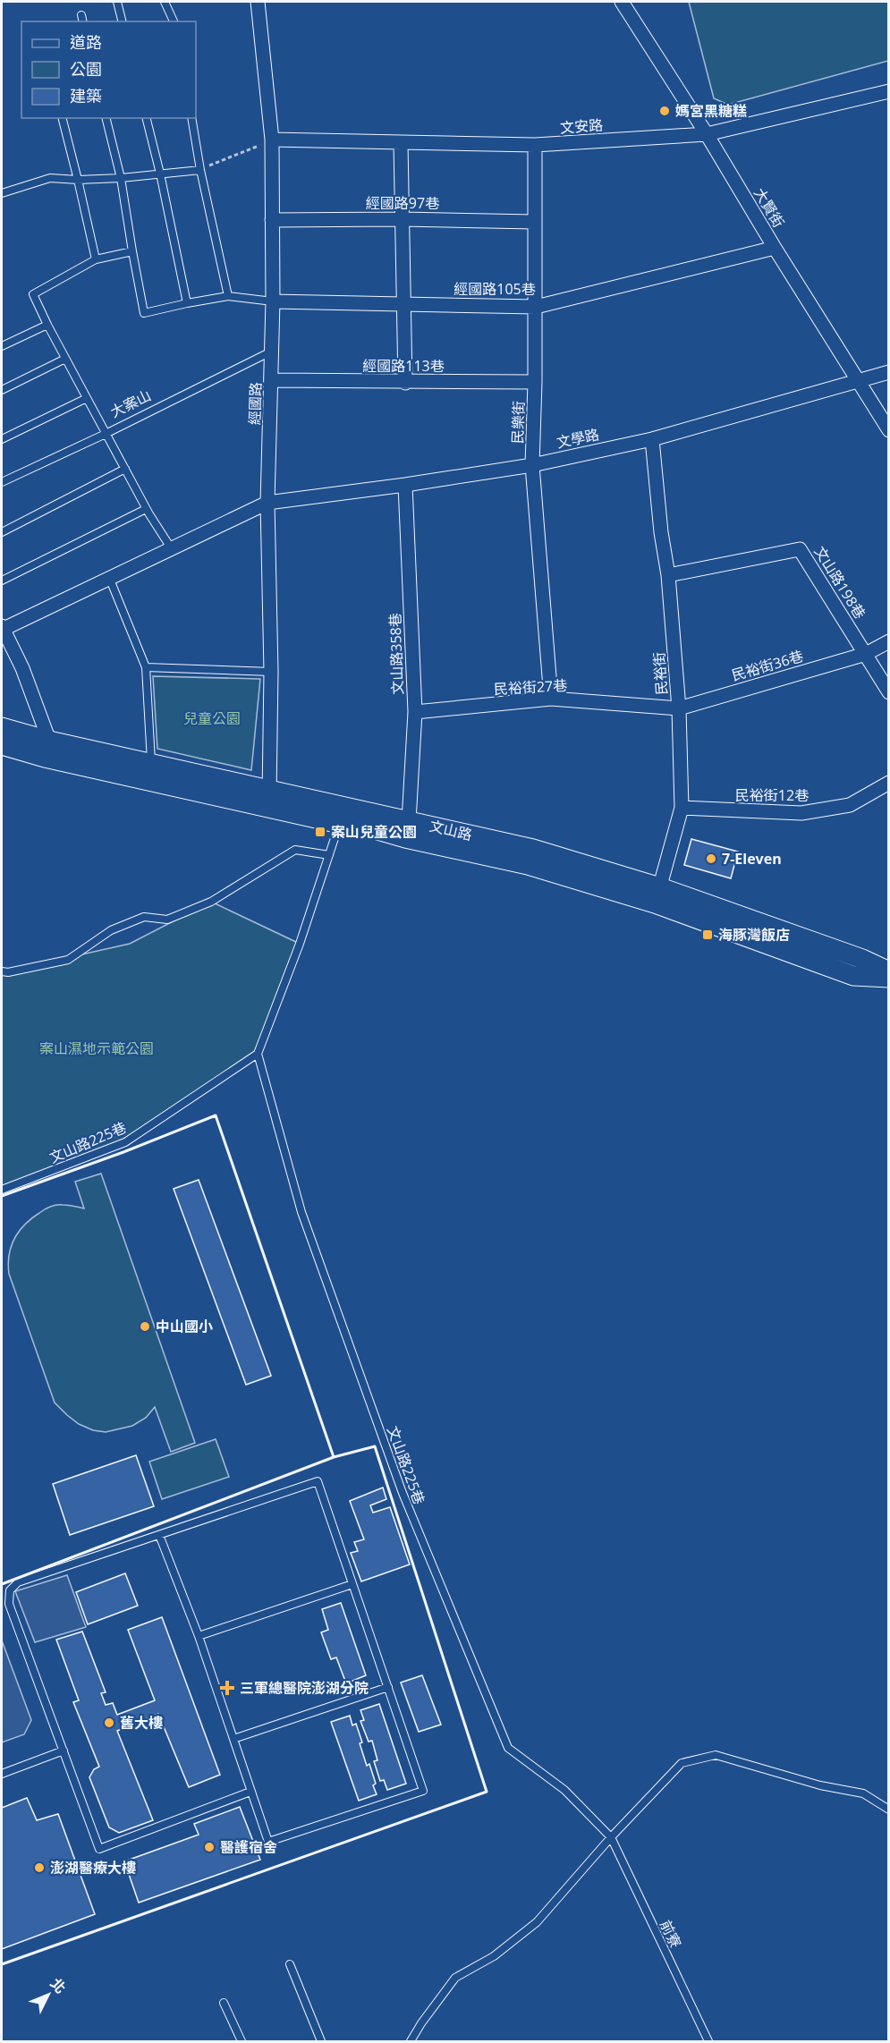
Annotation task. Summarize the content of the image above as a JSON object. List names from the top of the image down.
{
  "streets": {
    "main road": ["文山路"],
    "street": [
      "文安路",
      "經國路97巷",
      "大賢街",
      "經國路105巷",
      "經國路113巷",
      "經國路",
      "民樂街",
      "文學路",
      "文山路198巷",
      "文山路358巷",
      "民裕街36巷",
      "民裕街",
      "民裕街27巷",
      "民裕街12巷"
    ],
    "lane": ["大案山", "文山路225巷", "前寮"]
  },
  "crossings": [
    ["文安路", "大賢街"],
    ["文安路", "經國路"],
    ["文安路", "民樂街"],
    ["經國路97巷", "經國路"],
    ["經國路97巷", "民樂街"],
    ["大賢街", "經國路105巷"],
    ["大賢街", "文學路"],
    ["經國路105巷", "經國路"],
    ["經國路105巷", "民樂街"],
    ["經國路113巷", "經國路"],
    ["經國路113巷", "民樂街"],
    ["大案山", "經國路"],
    ["經國路", "文學路"],
    ["經國路", "文山路"],
    ["民樂街", "文學路"],
    ["民樂街", "民裕街27巷"],
    ["文學路", "文山路358巷"],
    ["文學路", "民裕街"],
    ["文山路198巷", "民裕街36巷"],
    ["文山路198巷", "民裕街"],
    ["文山路358巷", "民裕街27巷"],
    ["文山路358巷", "文山路"],
    ["民裕街36巷", "民裕街"],
    ["民裕街36巷", "民裕街27巷"],
    ["民裕街", "民裕街27巷"],
    ["民裕街", "民裕街12巷"],
    ["民裕街", "文山路"],
    ["文山路225巷", "前寮"]
  ],
  "parks": ["兒童公園", "案山濕地示範公園"],
  "places": {
    "other": [
      "媽宮黑糖糕",
      "7-Eleven",
      "中山國小",
      "舊大樓",
      "醫護宿舍",
      "澎湖醫療大樓"
    ],
    "transit": ["案山兒童公園", "海豚灣飯店"],
    "health": ["三軍總醫院澎湖分院"]
  },
  "legend": ["道路", "公園", "建築"],
  "north": "top right"
}
